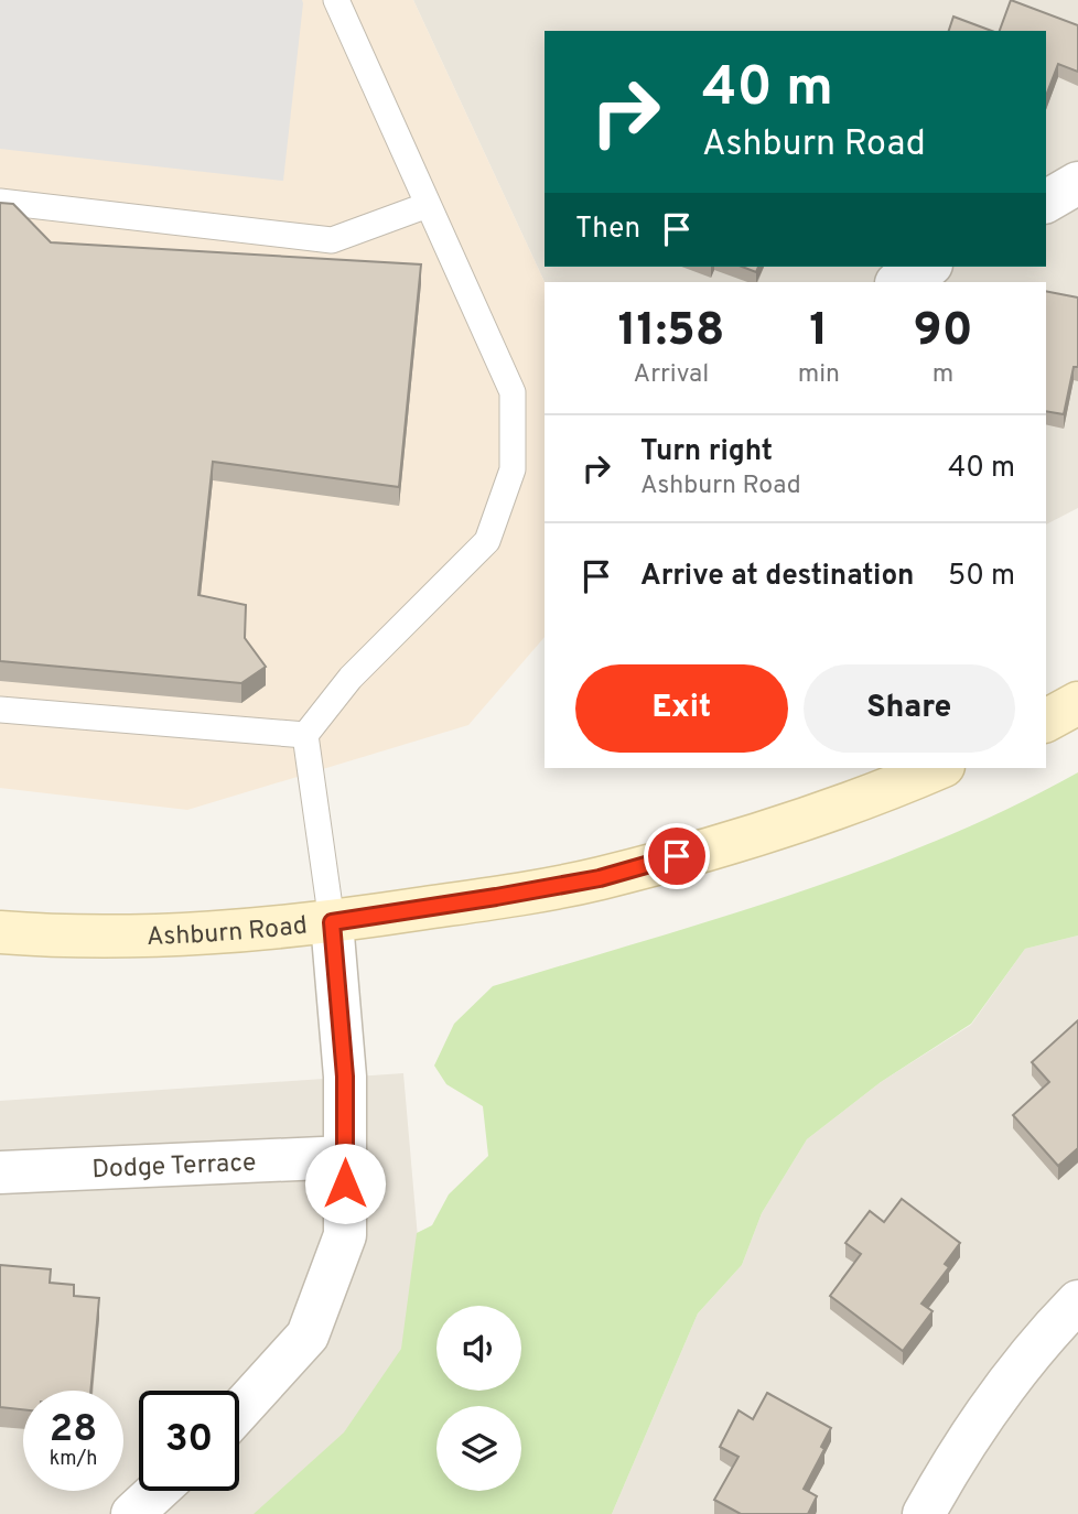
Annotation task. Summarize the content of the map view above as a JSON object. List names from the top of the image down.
{
  "streets": {
    "main road": ["Ashburn Road"],
    "street": ["Dodge Terrace"]
  },
  "page": {
    "turn": ["40 m", "Ashburn Road"],
    "then": "Then",
    "eta": [
      "11:58",
      "Arrival",
      "1",
      "min",
      "90",
      "m"
    ],
    "list": [
      {
        "name": "Turn right",
        "note": "Ashburn Road",
        "value": "40 m"
      },
      {
        "name": "Arrive at destination",
        "value": "50 m"
      }
    ],
    "buttons": ["Exit", "Share"],
    "speed": "28 km/h",
    "limit": "30"
  }
}
